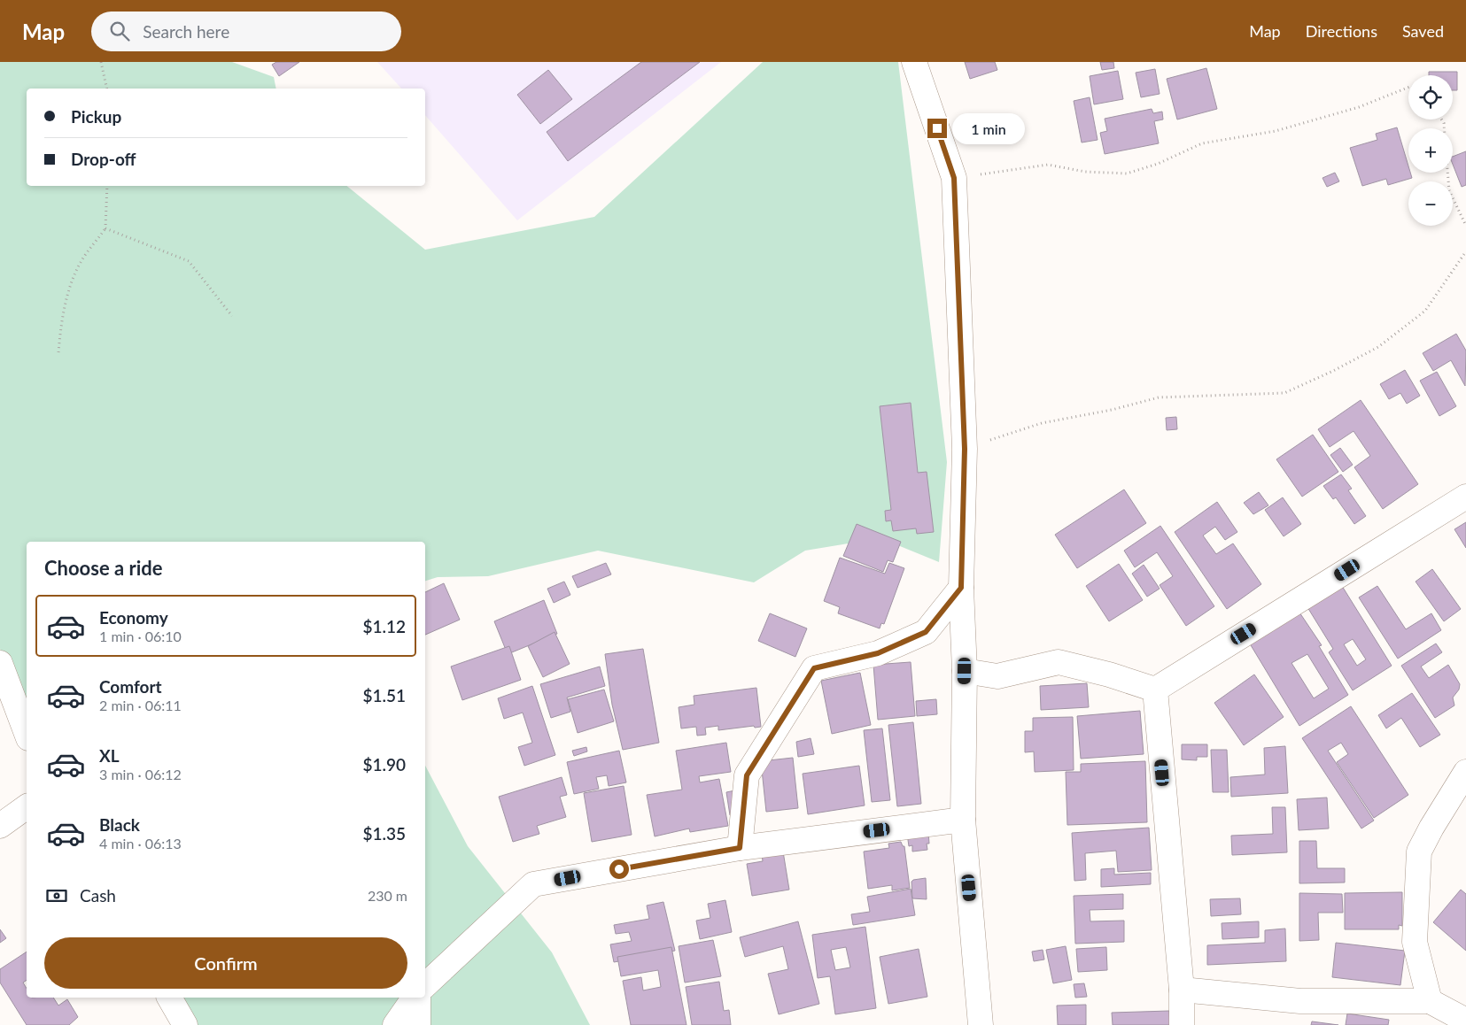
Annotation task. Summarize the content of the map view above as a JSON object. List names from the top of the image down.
{
  "page": {
    "header": "Map",
    "search": "Search here",
    "nav": ["Map", "Directions", "Saved"],
    "map_buttons": ["+", "−"],
    "banner": ["Pickup", "Drop-off"],
    "bubble": "1 min",
    "heading": "Choose a ride",
    "list": [
      {
        "name": "Economy",
        "note": "1 min · 06:10",
        "value": "$1.12"
      },
      {
        "name": "Comfort",
        "note": "2 min · 06:11",
        "value": "$1.51"
      },
      {
        "name": "XL",
        "note": "3 min · 06:12",
        "value": "$1.90"
      },
      {
        "name": "Black",
        "note": "4 min · 06:13",
        "value": "$1.35"
      }
    ],
    "pay": ["Cash", "230 m"],
    "buttons": "Confirm"
  }
}
